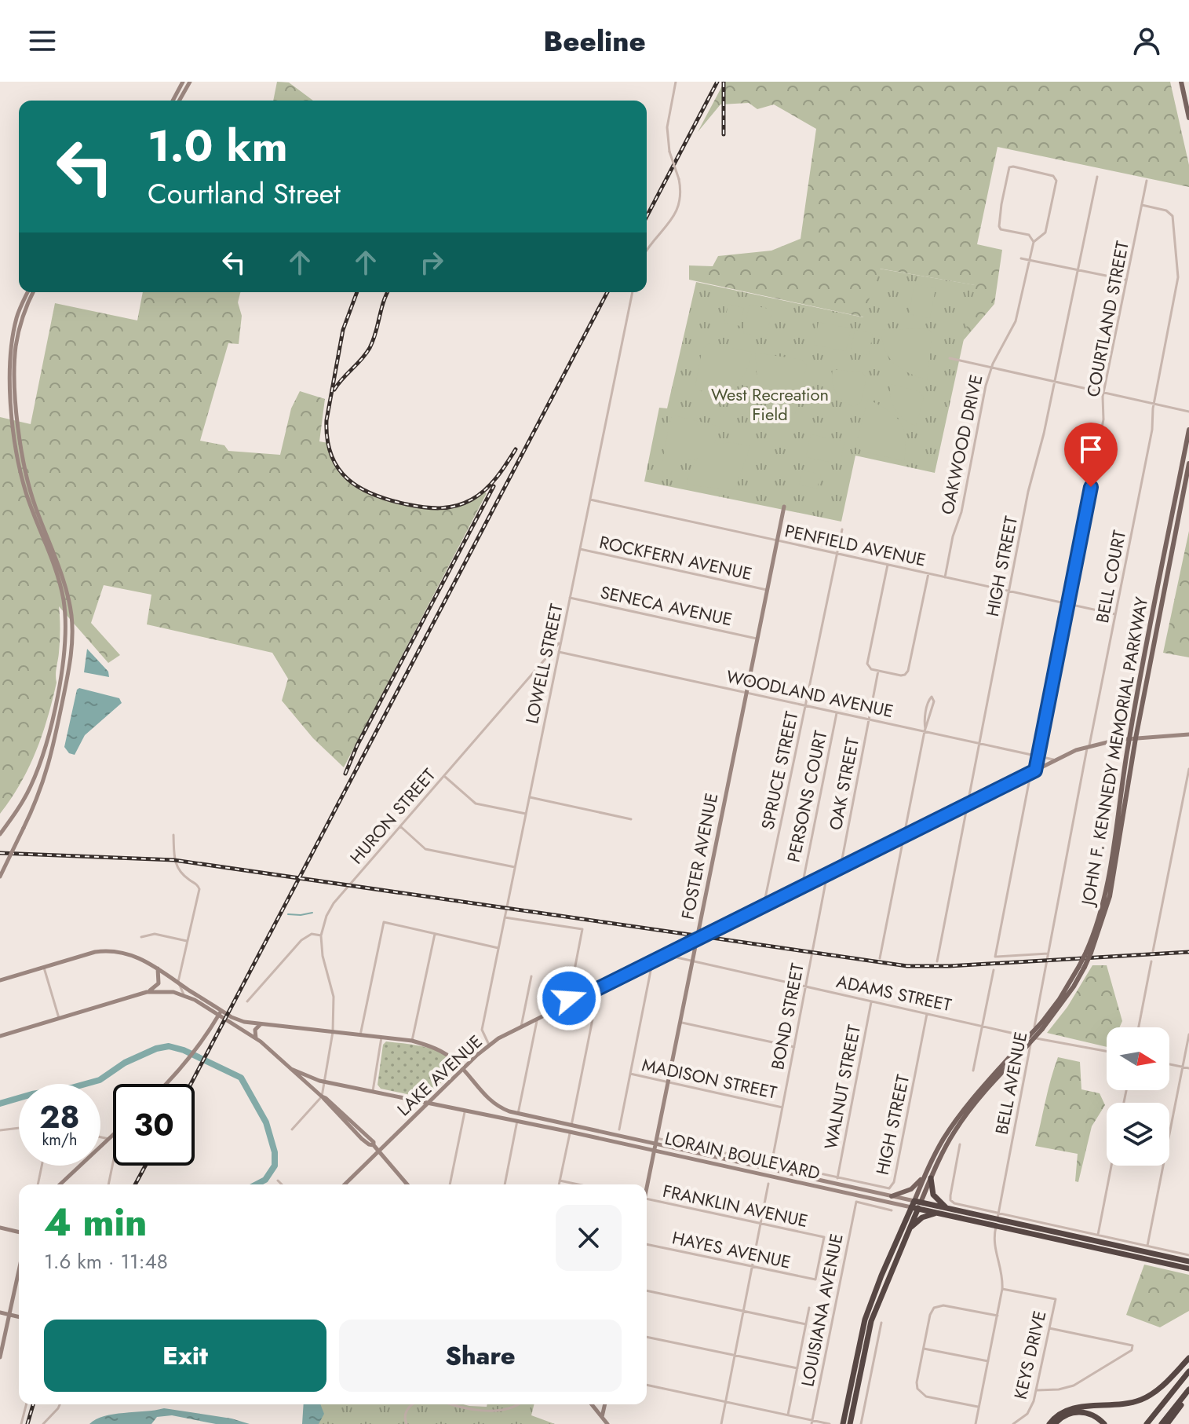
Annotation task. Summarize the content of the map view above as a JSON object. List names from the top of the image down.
{
  "streets": {
    "highway": ["JOHN F. KENNEDY MEMORIAL PARKWAY", "LORAIN BOULEVARD"],
    "street": [
      "COURTLAND STREET",
      "OAKWOOD DRIVE",
      "PENFIELD AVENUE",
      "ROCKFERN AVENUE",
      "HIGH STREET",
      "BELL COURT",
      "SENECA AVENUE",
      "LOWELL STREET",
      "WOODLAND AVENUE",
      "SPRUCE STREET",
      "OAK STREET",
      "PERSONS COURT",
      "HURON STREET",
      "FOSTER AVENUE",
      "ADAMS STREET",
      "BOND STREET",
      "LAKE AVENUE",
      "MADISON STREET",
      "BELL AVENUE",
      "WALNUT STREET",
      "FRANKLIN AVENUE",
      "HAYES AVENUE",
      "LOUISIANA AVENUE",
      "KEYS DRIVE"
    ]
  },
  "crossings": [
    ["COURTLAND STREET", "PENFIELD AVENUE"],
    ["COURTLAND STREET", "BELL COURT"],
    ["COURTLAND STREET", "WOODLAND AVENUE"],
    ["COURTLAND STREET", "LAKE AVENUE"],
    ["COURTLAND STREET", "BELL AVENUE"],
    ["OAKWOOD DRIVE", "PENFIELD AVENUE"],
    ["PENFIELD AVENUE", "HIGH STREET"],
    ["PENFIELD AVENUE", "BELL COURT"],
    ["PENFIELD AVENUE", "LOWELL STREET"],
    ["PENFIELD AVENUE", "SPRUCE STREET"],
    ["PENFIELD AVENUE", "OAK STREET"],
    ["PENFIELD AVENUE", "FOSTER AVENUE"],
    ["ROCKFERN AVENUE", "LOWELL STREET"],
    ["ROCKFERN AVENUE", "FOSTER AVENUE"],
    ["HIGH STREET", "WOODLAND AVENUE"],
    ["HIGH STREET", "ADAMS STREET"],
    ["HIGH STREET", "LAKE AVENUE"],
    ["HIGH STREET", "WALNUT STREET"],
    ["HIGH STREET", "LORAIN BOULEVARD"],
    ["BELL COURT", "LAKE AVENUE"],
    ["BELL COURT", "BELL AVENUE"],
    ["SENECA AVENUE", "LOWELL STREET"],
    ["SENECA AVENUE", "FOSTER AVENUE"],
    ["LOWELL STREET", "WOODLAND AVENUE"],
    ["LOWELL STREET", "HURON STREET"],
    ["LOWELL STREET", "LAKE AVENUE"],
    ["WOODLAND AVENUE", "SPRUCE STREET"],
    ["WOODLAND AVENUE", "OAK STREET"],
    ["WOODLAND AVENUE", "PERSONS COURT"],
    ["WOODLAND AVENUE", "FOSTER AVENUE"],
    ["WOODLAND AVENUE", "LAKE AVENUE"],
    ["JOHN F. KENNEDY MEMORIAL PARKWAY", "LAKE AVENUE"],
    ["JOHN F. KENNEDY MEMORIAL PARKWAY", "LORAIN BOULEVARD"],
    ["SPRUCE STREET", "LAKE AVENUE"],
    ["OAK STREET", "LAKE AVENUE"],
    ["PERSONS COURT", "LAKE AVENUE"],
    ["FOSTER AVENUE", "ADAMS STREET"],
    ["FOSTER AVENUE", "LAKE AVENUE"],
    ["FOSTER AVENUE", "MADISON STREET"],
    ["FOSTER AVENUE", "LORAIN BOULEVARD"],
    ["ADAMS STREET", "BOND STREET"],
    ["ADAMS STREET", "LAKE AVENUE"],
    ["ADAMS STREET", "BELL AVENUE"],
    ["ADAMS STREET", "WALNUT STREET"],
    ["BOND STREET", "LAKE AVENUE"],
    ["BOND STREET", "MADISON STREET"],
    ["BOND STREET", "LORAIN BOULEVARD"],
    ["LAKE AVENUE", "BELL AVENUE"],
    ["LAKE AVENUE", "LORAIN BOULEVARD"],
    ["BELL AVENUE", "LORAIN BOULEVARD"],
    ["BELL AVENUE", "KEYS DRIVE"],
    ["WALNUT STREET", "LORAIN BOULEVARD"],
    ["FRANKLIN AVENUE", "HAYES AVENUE"]
  ],
  "parks": ["West Recreation Field"],
  "north": "right",
  "page": {
    "header": "Beeline",
    "turn": ["1.0 km", "Courtland Street"],
    "speed": "28 km/h",
    "limit": "30",
    "heading": ["4 min", "1.6 km · 11:48"],
    "buttons": ["Exit", "Share"]
  }
}
